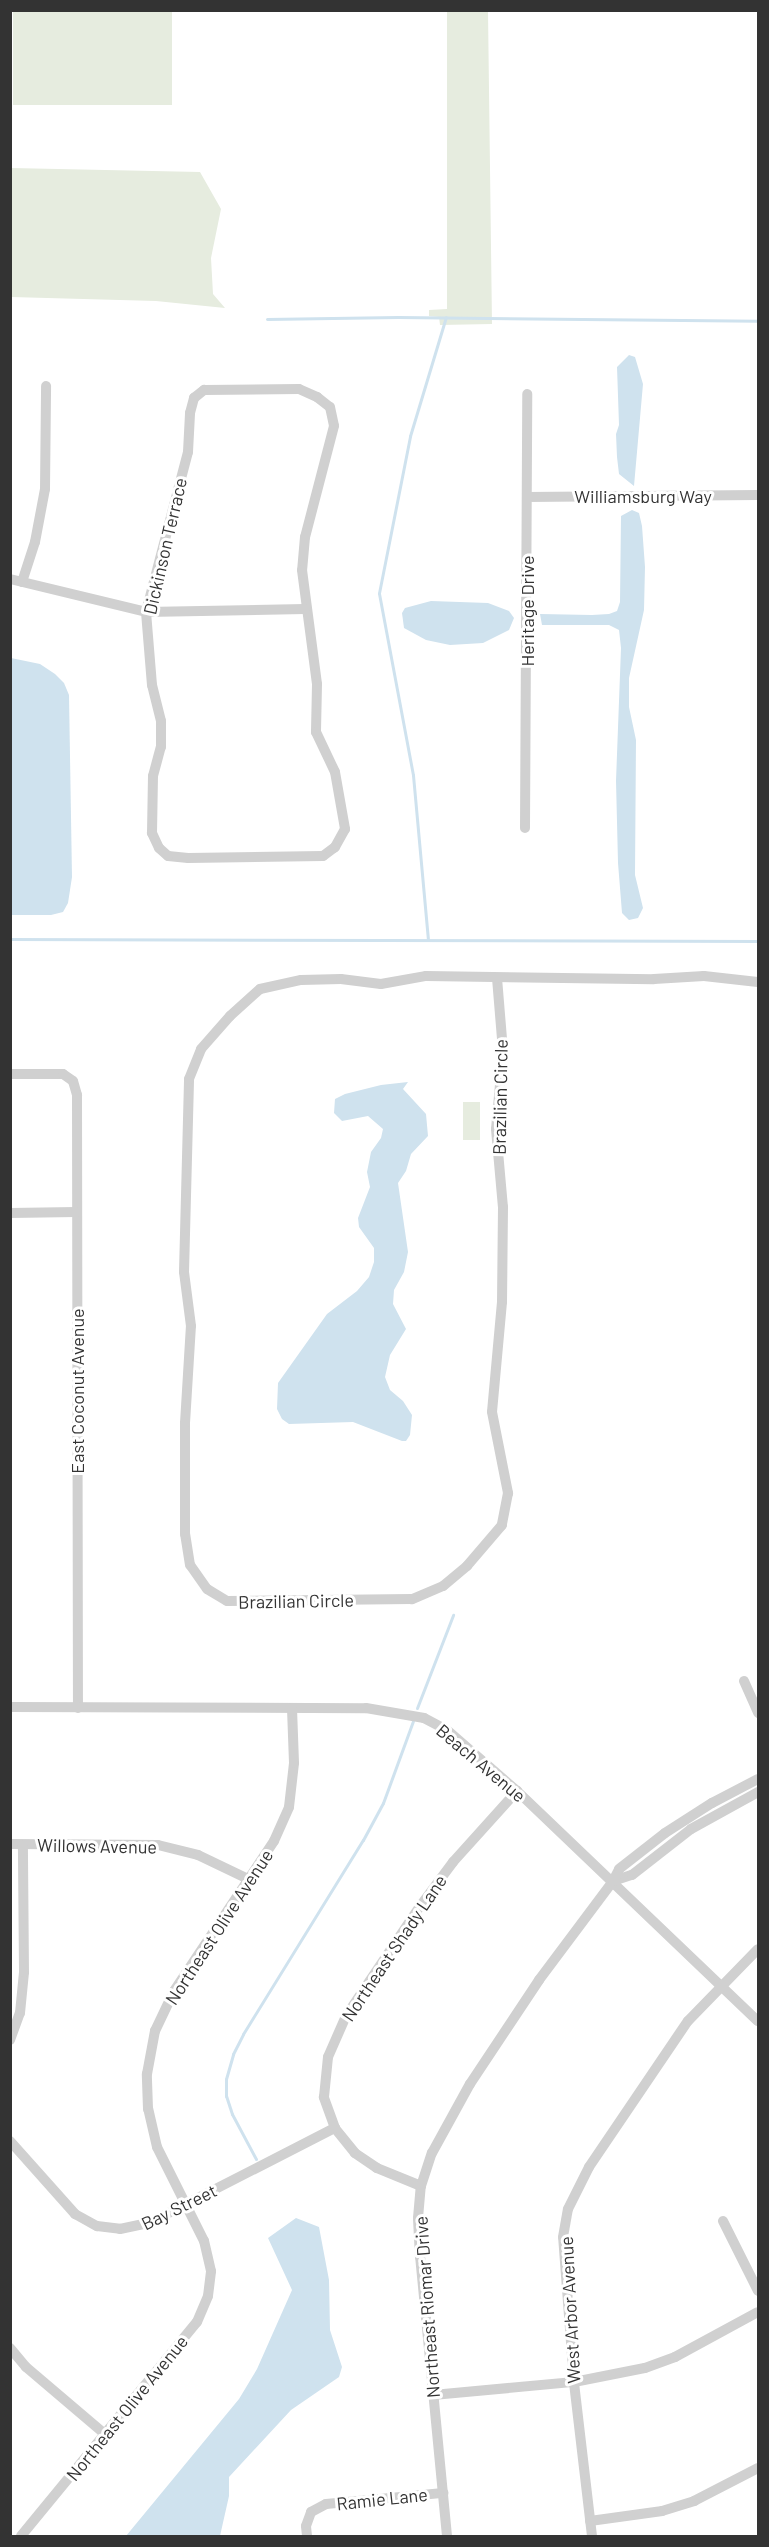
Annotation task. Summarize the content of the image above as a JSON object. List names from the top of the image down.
{
  "streets": {
    "street": [
      "Williamsburg Way",
      "Dickinson Terrace",
      "Heritage Drive",
      "Brazilian Circle",
      "East Coconut Avenue",
      "Beach Avenue",
      "Willows Avenue",
      "Northeast Olive Avenue",
      "Northeast Shady Lane",
      "Bay Street",
      "Northeast Riomar Drive",
      "West Arbor Avenue",
      "Ramie Lane"
    ]
  },
  "crossings": [
    ["Williamsburg Way", "Heritage Drive"],
    ["East Coconut Avenue", "Beach Avenue"],
    ["Beach Avenue", "Northeast Olive Avenue"],
    ["Beach Avenue", "Northeast Shady Lane"],
    ["Beach Avenue", "Northeast Riomar Drive"],
    ["Beach Avenue", "West Arbor Avenue"],
    ["Willows Avenue", "Northeast Olive Avenue"],
    ["Northeast Olive Avenue", "Bay Street"],
    ["Northeast Shady Lane", "Bay Street"],
    ["Northeast Shady Lane", "Northeast Riomar Drive"],
    ["Northeast Riomar Drive", "Ramie Lane"]
  ]
}
